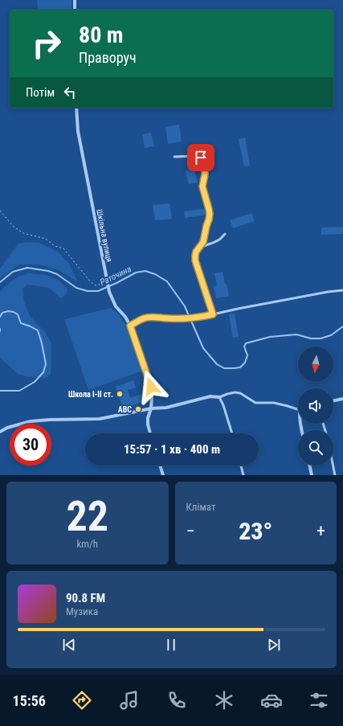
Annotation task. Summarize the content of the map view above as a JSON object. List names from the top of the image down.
{
  "streets": {
    "street": ["Шкільна вулиця"]
  },
  "water": ["Раточина"],
  "places": ["Школа І-ІІ ст.", "ABC"],
  "north": "bottom",
  "page": {
    "turn": ["80 m", "Праворуч"],
    "then": "Потім",
    "limit": "30",
    "trip": "15:57 · 1 хв · 400 m",
    "tile": [
      ["22", "km/h"],
      "Клімат"
    ],
    "heat": ["−", "23°", "+"],
    "song": ["90.8 FM", "Музика"],
    "tabs": "15:56"
  }
}
